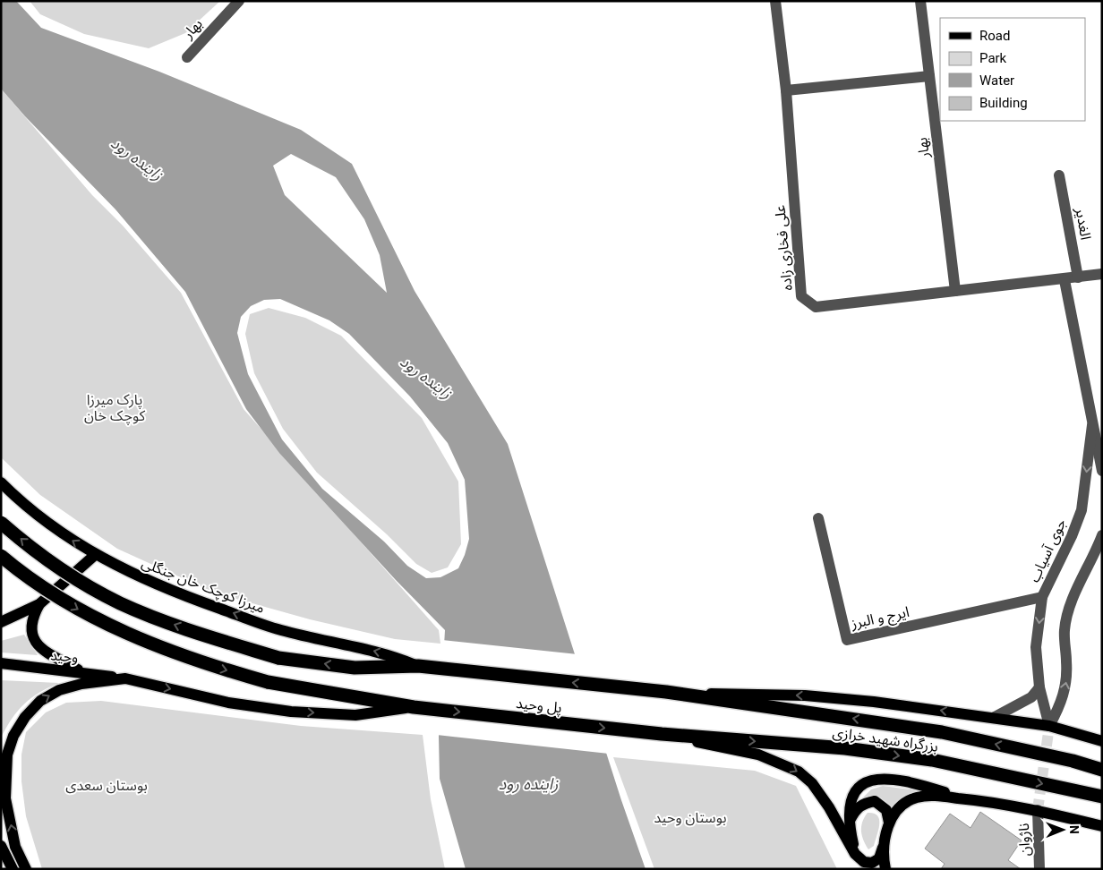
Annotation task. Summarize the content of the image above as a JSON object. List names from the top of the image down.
{
  "streets": {
    "highway": ["پل وحید", "بزرگراه شهید خرازی"],
    "main road": ["میرزا کوچک خان جنگلی", "وحید"],
    "street": [
      "بهار",
      "الغدیر",
      "علی فخاری زاده",
      "جوی آسیاب",
      "ایرج و البرز",
      "ناژوان"
    ]
  },
  "crossings": [
    ["بهار", "علی فخاری زاده"],
    ["الغدیر", "علی فخاری زاده"],
    ["علی فخاری زاده", "جوی آسیاب"],
    ["جوی آسیاب", "ایرج و البرز"],
    ["میرزا کوچک خان جنگلی", "پل وحید"],
    ["وحید", "پل وحید"],
    ["پل وحید", "بزرگراه شهید خرازی"]
  ],
  "one_way": ["میرزا کوچک خان جنگلی", "وحید"],
  "water": ["زاینده رود"],
  "parks": ["پارک میرزا کوچک خان", "بوستان سعدی", "بوستان وحید"],
  "legend": [
    "Road",
    "Park",
    "Water",
    "Building"
  ],
  "north": "right"
}
